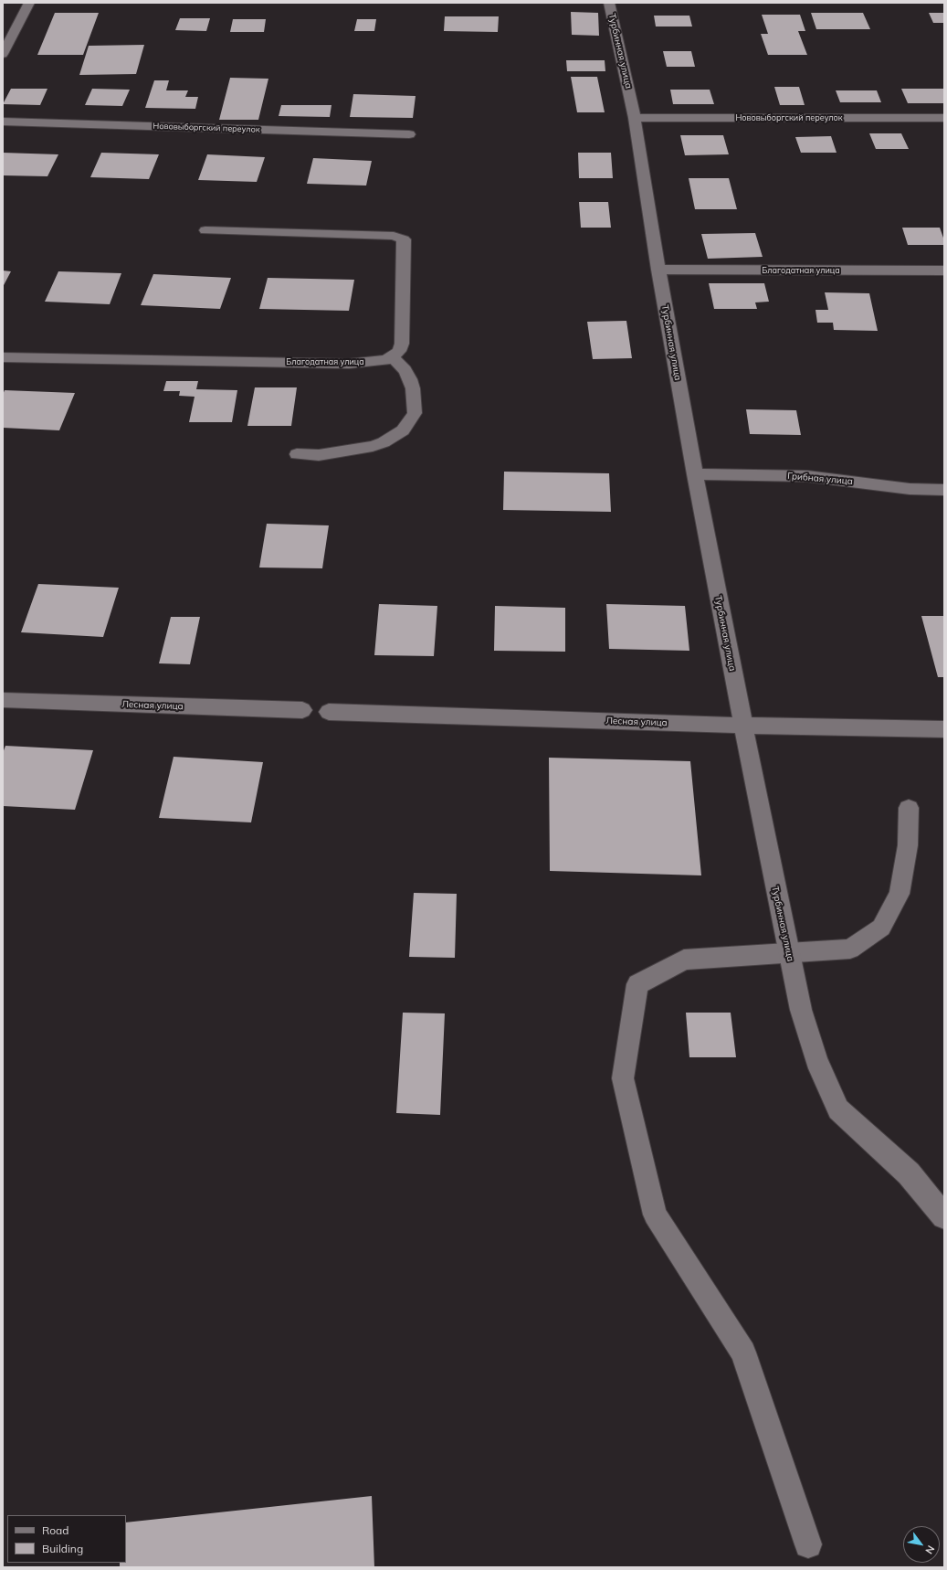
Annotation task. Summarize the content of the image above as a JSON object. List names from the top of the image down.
{
  "streets": {
    "street": [
      "Турбинная улица",
      "Нововыборгский переулок",
      "Благодатная улица",
      "Грибная улица",
      "Лесная улица"
    ]
  },
  "crossings": [
    ["Турбинная улица", "Нововыборгский переулок"],
    ["Турбинная улица", "Благодатная улица"],
    ["Турбинная улица", "Грибная улица"],
    ["Турбинная улица", "Лесная улица"]
  ],
  "legend": ["Road", "Building"],
  "north": "bottom right"
}
